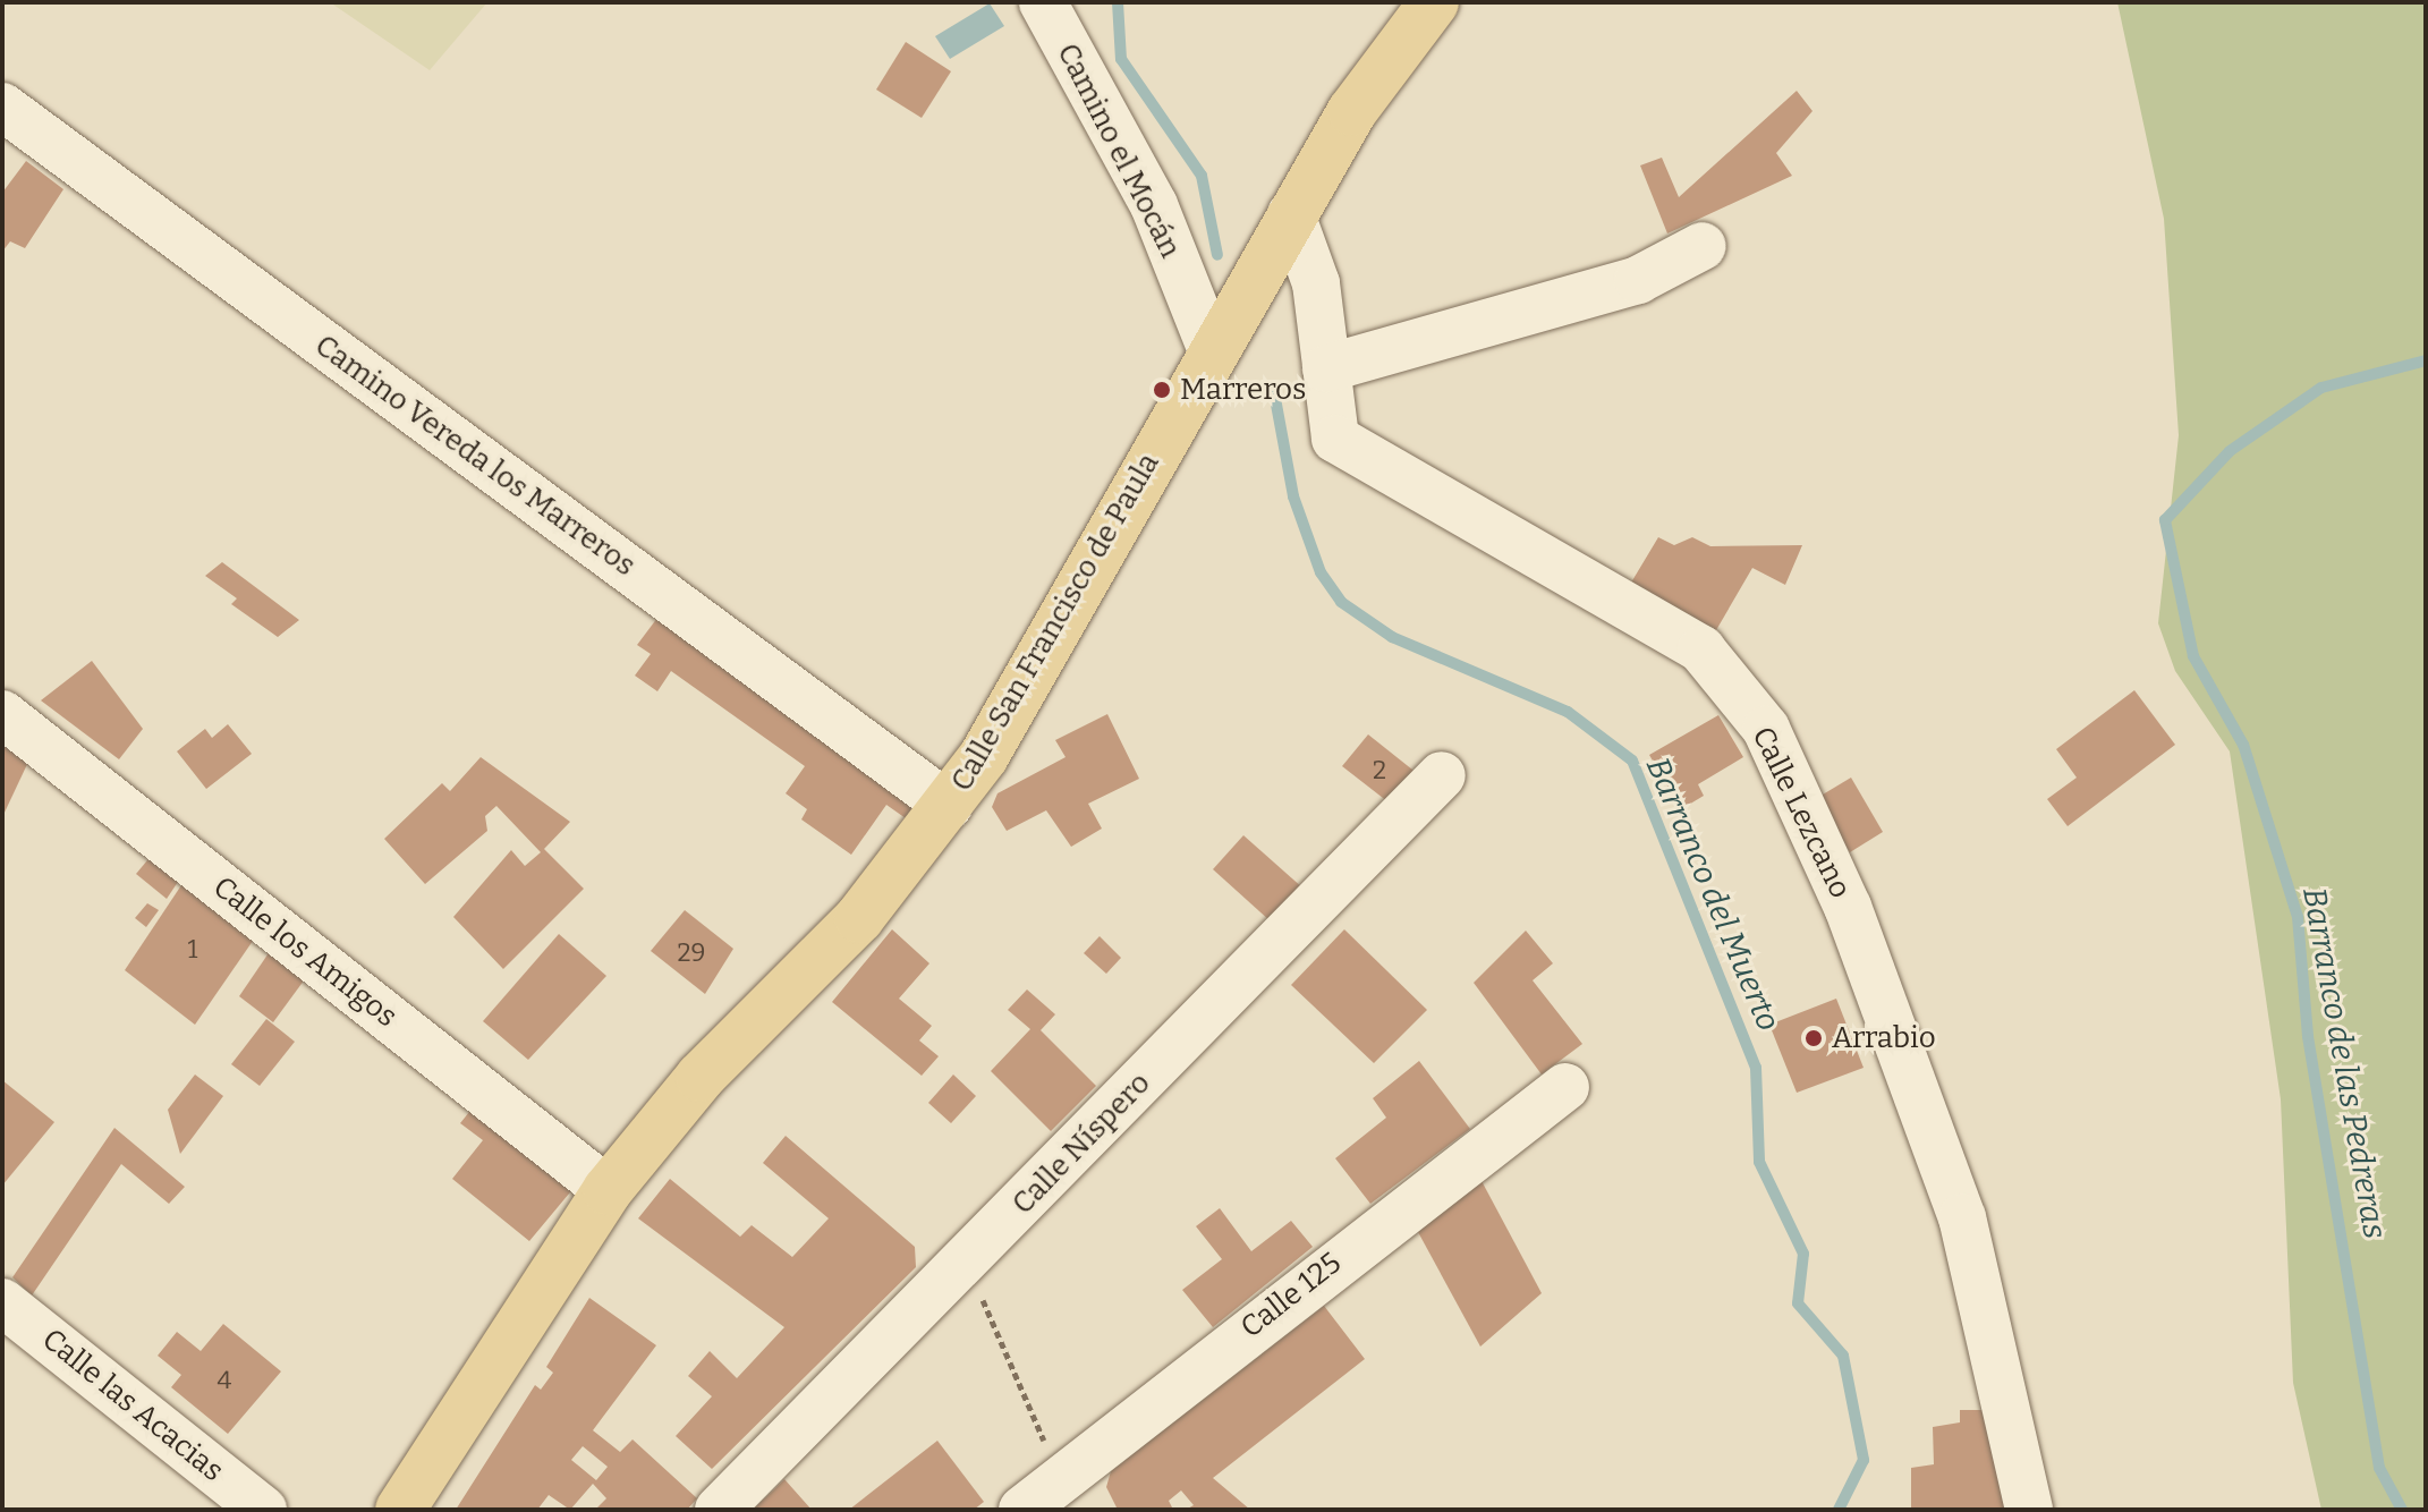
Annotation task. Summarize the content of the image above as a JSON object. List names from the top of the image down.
{
  "streets": {
    "main road": ["Calle San Francisco de Paula"],
    "street": [
      "Camino el Mocán",
      "Camino Vereda los Marreros",
      "Calle Lezcano",
      "Calle los Amigos",
      "Calle Níspero",
      "Calle 125",
      "Calle las Acacias"
    ]
  },
  "crossings": [
    ["Camino el Mocán", "Calle San Francisco de Paula"],
    ["Camino Vereda los Marreros", "Calle San Francisco de Paula"],
    ["Calle San Francisco de Paula", "Calle Lezcano"],
    ["Calle San Francisco de Paula", "Calle los Amigos"]
  ],
  "water": ["Barranco del Muerto", "Barranco de las Pedreras"],
  "places": ["Marreros", "Arrabio"],
  "house_numbers": [
    "2",
    "1",
    "29",
    "4"
  ]
}
